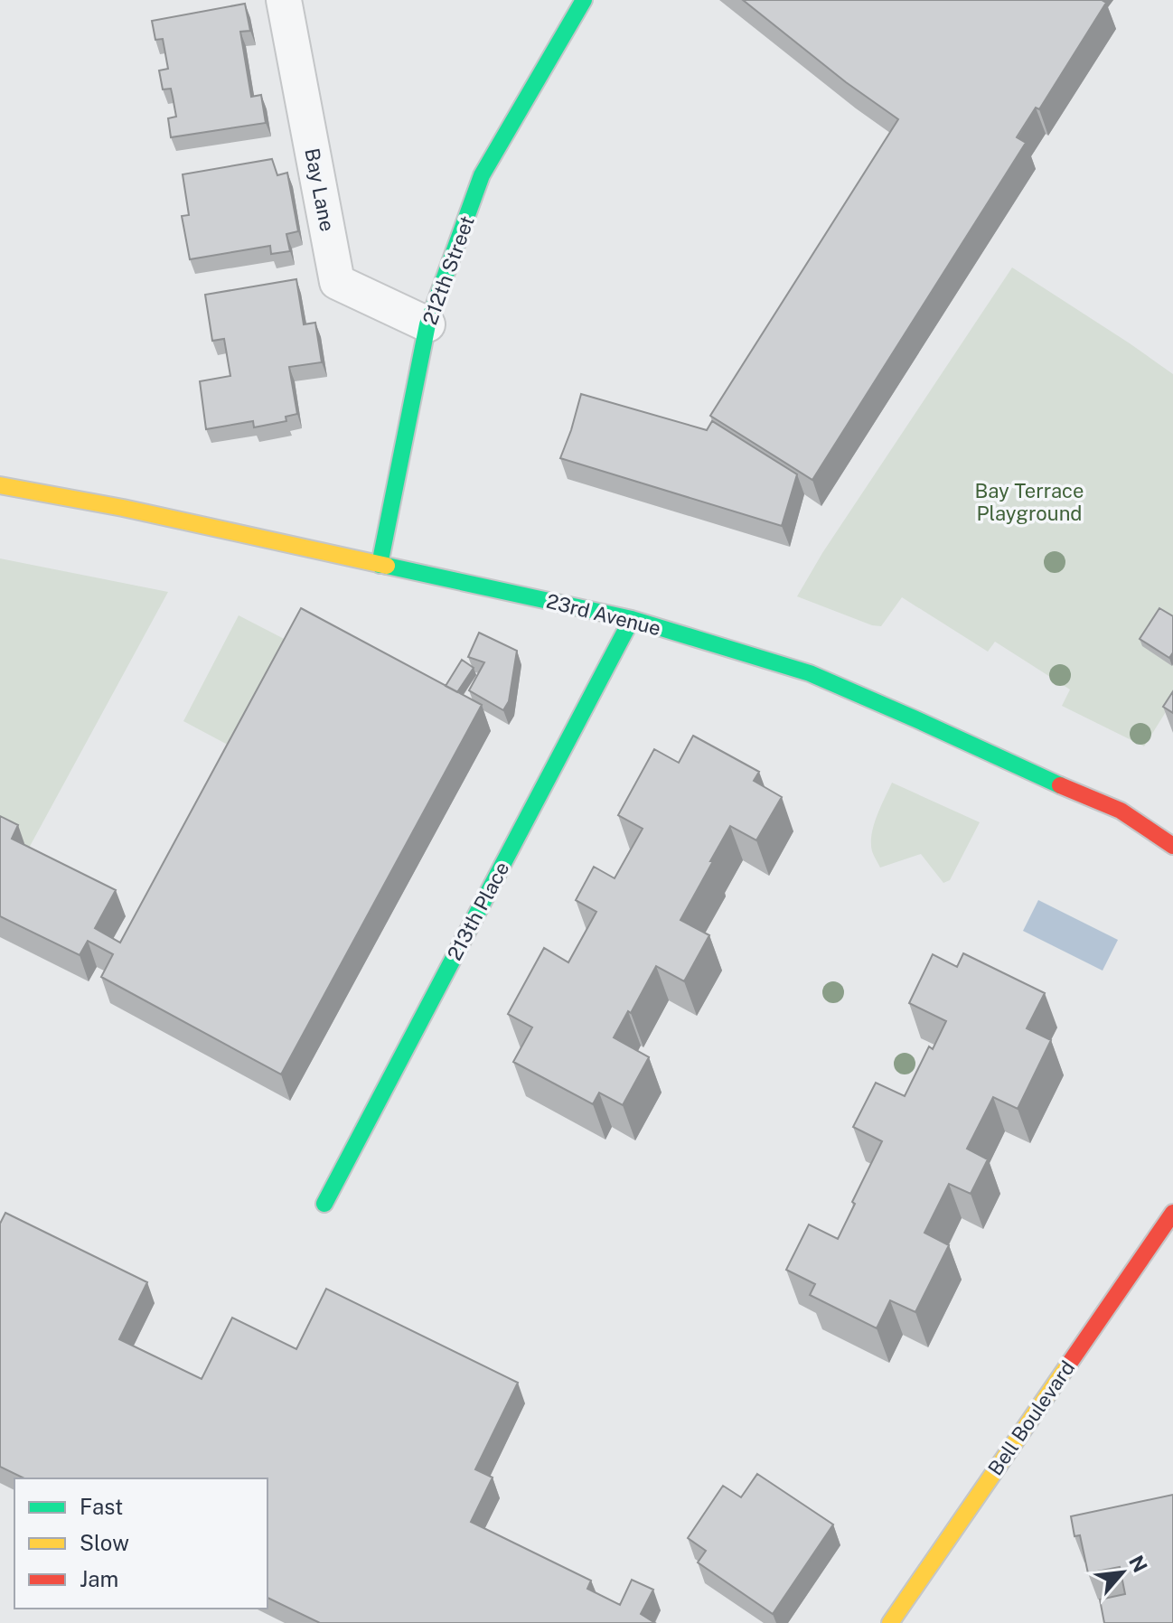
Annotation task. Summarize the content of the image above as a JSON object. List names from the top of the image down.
{
  "streets": {
    "street": [
      "Bay Lane",
      "212th Street",
      "23rd Avenue",
      "213th Place",
      "Bell Boulevard"
    ]
  },
  "crossings": [
    ["Bay Lane", "212th Street"],
    ["212th Street", "23rd Avenue"],
    ["23rd Avenue", "213th Place"]
  ],
  "parks": ["Bay Terrace Playground"],
  "legend": ["Fast", "Slow", "Jam"],
  "north": "top right"
}
